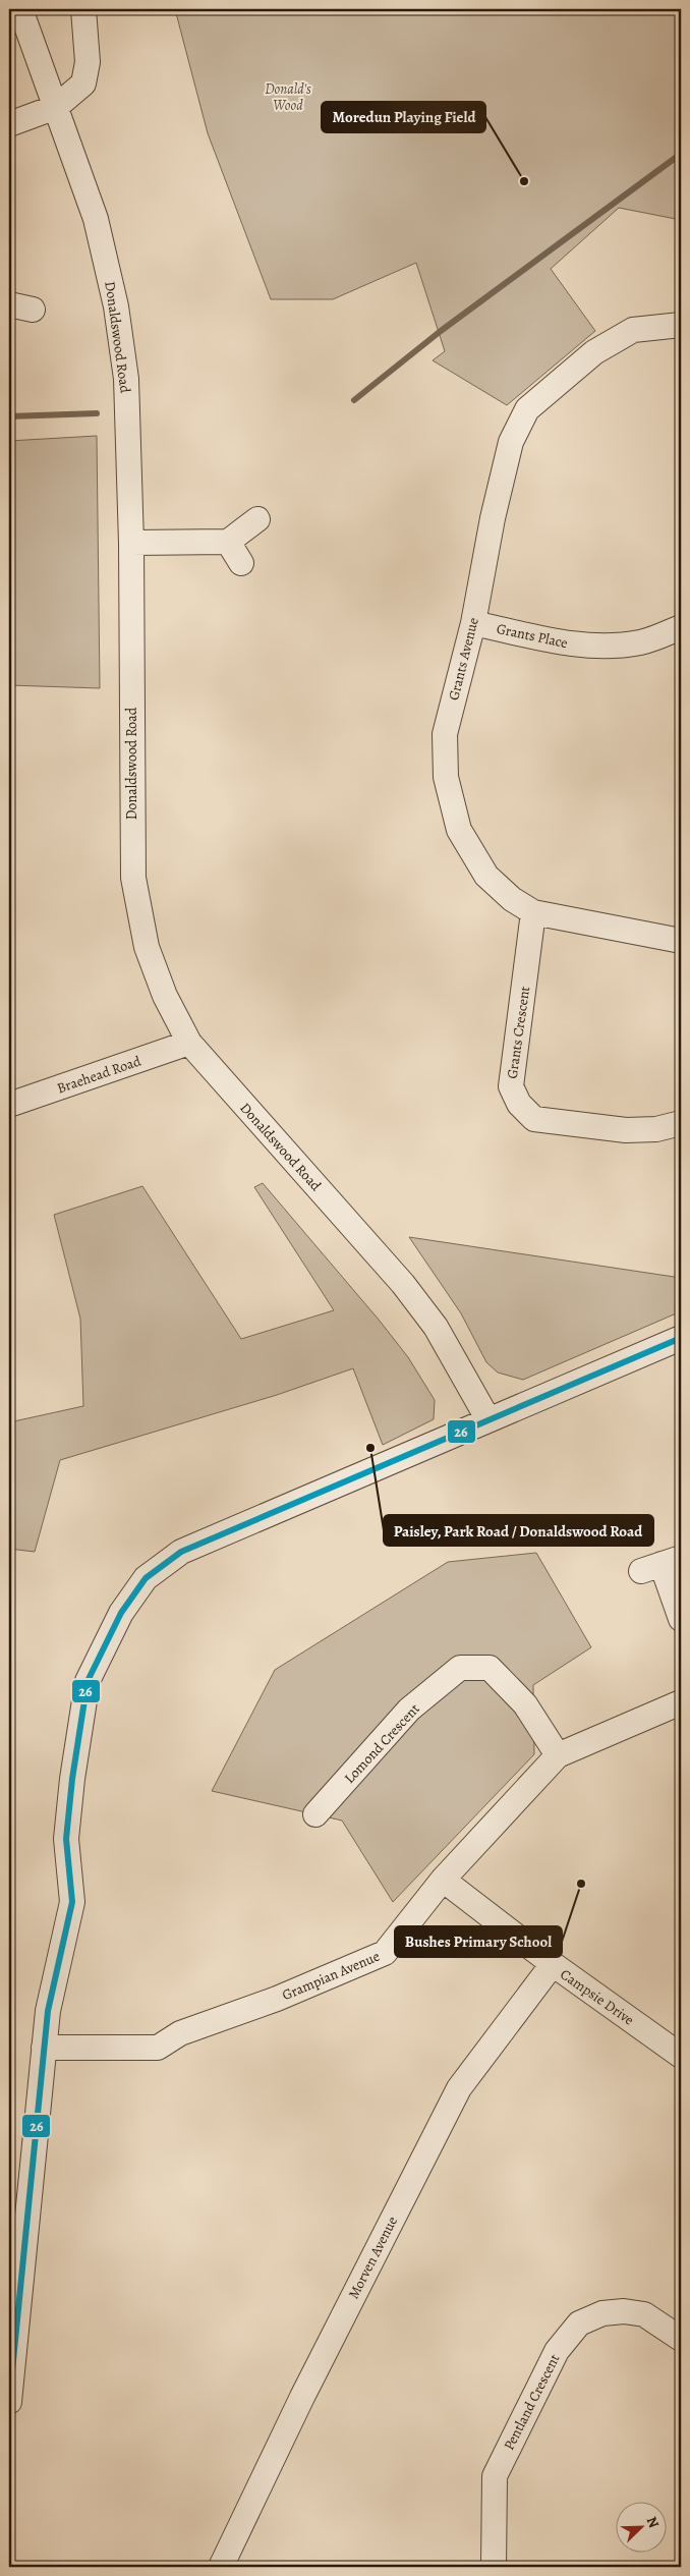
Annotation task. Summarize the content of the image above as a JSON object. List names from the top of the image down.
{
  "streets": {
    "street": [
      "Donaldswood Road",
      "Grants Place",
      "Grants Avenue",
      "Grants Crescent",
      "Braehead Road",
      "Lomond Crescent",
      "Grampian Avenue",
      "Campsie Drive",
      "Morven Avenue",
      "Pentland Crescent"
    ]
  },
  "crossings": [
    ["Donaldswood Road", "Braehead Road"],
    ["Grants Place", "Grants Avenue"],
    ["Grants Avenue", "Grants Crescent"],
    ["Lomond Crescent", "Grampian Avenue"],
    ["Grampian Avenue", "Campsie Drive"],
    ["Campsie Drive", "Morven Avenue"]
  ],
  "parks": ["Donald's Wood"],
  "places": ["Moredun Playing Field", "Paisley, Park Road / Donaldswood Road", "Bushes Primary School"],
  "lines": ["transit line 26"],
  "north": "top right"
}
